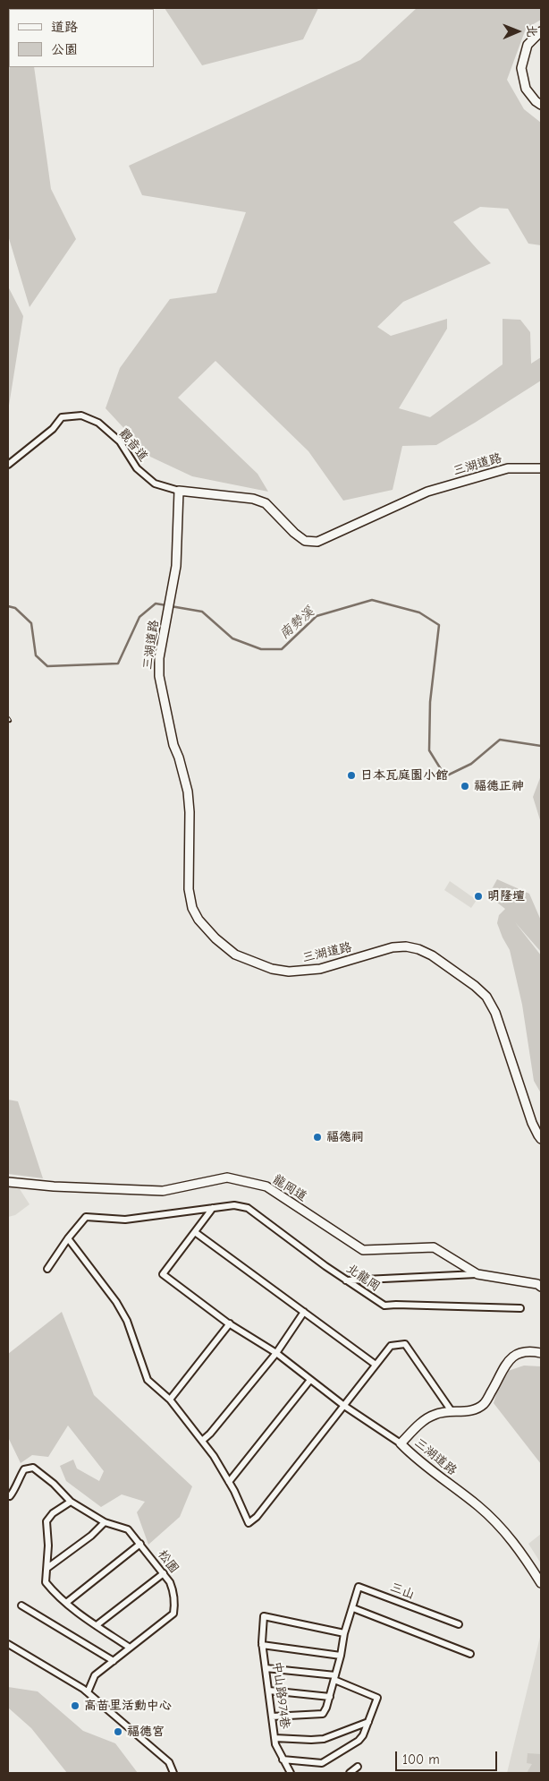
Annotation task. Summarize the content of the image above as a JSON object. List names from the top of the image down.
{
  "streets": {
    "street": [
      "觀音道",
      "三湖道路",
      "龍岡道",
      "北龍岡",
      "松園",
      "三山",
      "中山路974巷"
    ]
  },
  "crossings": [
    ["觀音道", "三湖道路"],
    ["三山", "中山路974巷"]
  ],
  "water": ["南勢溪"],
  "places": [
    "日本瓦庭園小館",
    "福德正神",
    "明隆壇",
    "福德祠",
    "高苗里活動中心",
    "福德宮"
  ],
  "legend": ["道路", "公園"],
  "scale_bar": "100 m",
  "north": "right"
}
